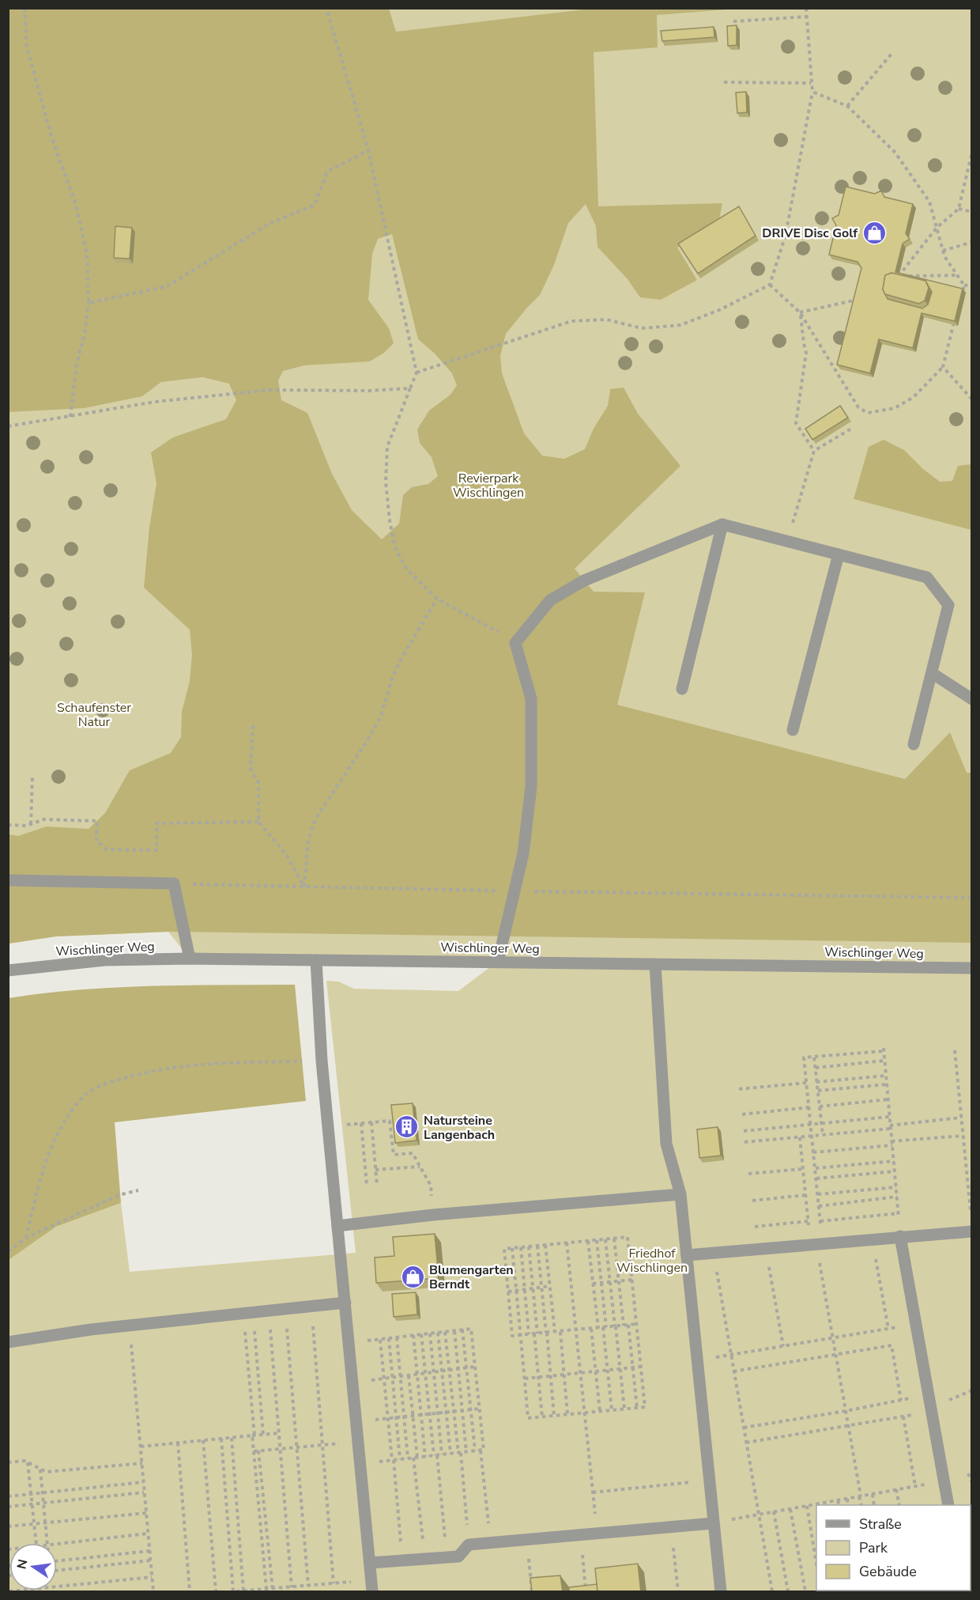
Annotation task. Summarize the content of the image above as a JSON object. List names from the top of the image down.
{
  "streets": {
    "street": ["Wischlinger Weg"]
  },
  "parks": ["Revierpark Wischlingen", "Schaufenster Natur", "Friedhof Wischlingen"],
  "places": {
    "shop": ["DRIVE Disc Golf", "Blumengarten Berndt"],
    "building": ["Natursteine Langenbach"]
  },
  "legend": ["Straße", "Park", "Gebäude"],
  "north": "left"
}
